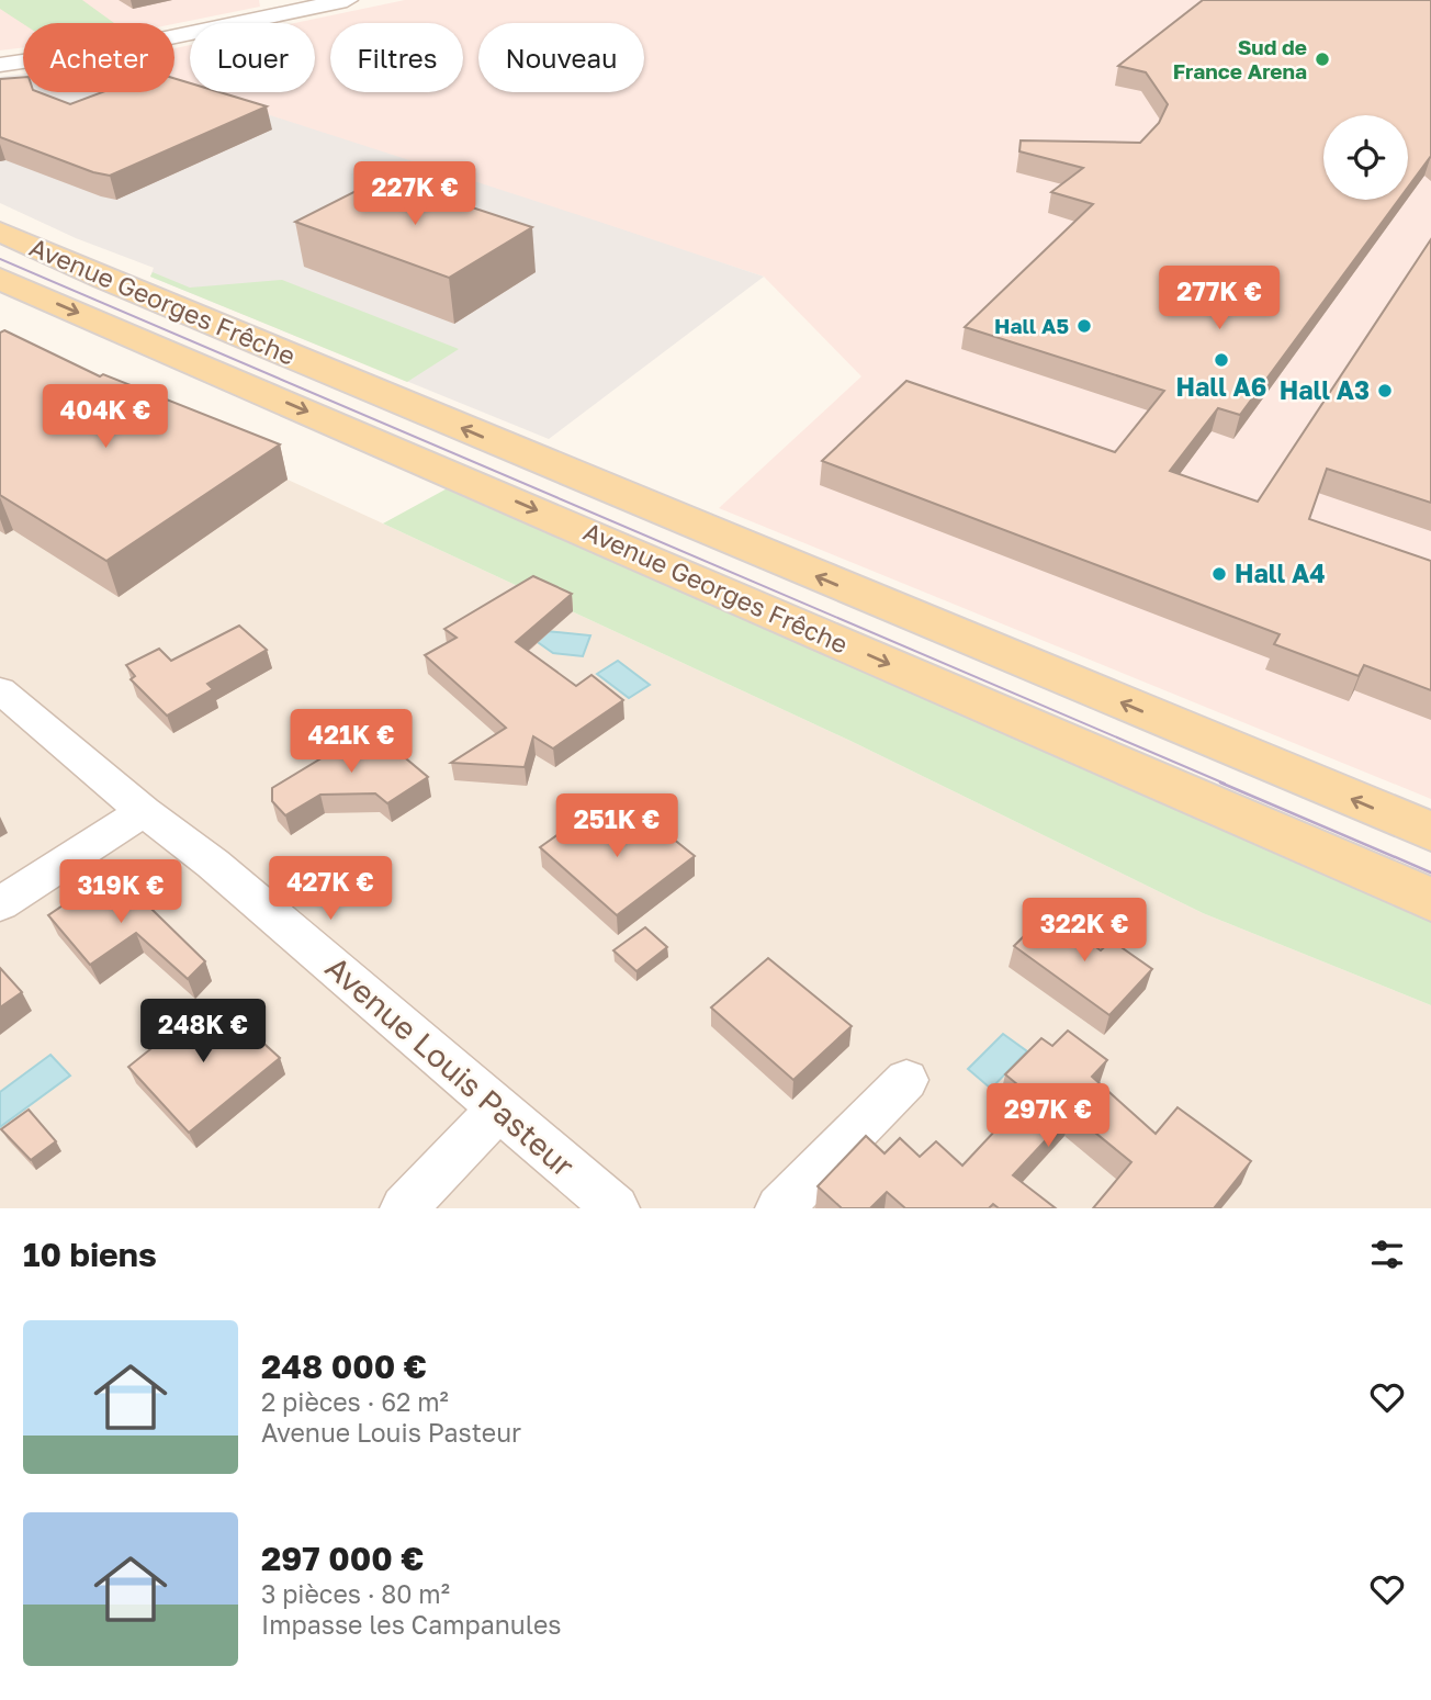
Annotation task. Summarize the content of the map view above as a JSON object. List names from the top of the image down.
{
  "streets": {
    "main road": ["Avenue Georges Frêche"],
    "street": ["Avenue Louis Pasteur"]
  },
  "places": [
    "Sud de France Arena",
    "Hall A5",
    "Hall A6",
    "Hall A3",
    "Hall A4"
  ],
  "page": {
    "chip": [
      "Acheter",
      "Louer",
      "Filtres",
      "Nouveau"
    ],
    "price": [
      "227K €",
      "277K €",
      "404K €",
      "421K €",
      "251K €",
      "427K €",
      "319K €",
      "322K €",
      "248K €",
      "297K €"
    ],
    "heading": "10 biens",
    "list": [
      {
        "name": "248 000 €",
        "note": "2 pièces · 62 m² · Avenue Louis Pasteur"
      },
      {
        "name": "297 000 €",
        "note": "3 pièces · 80 m² · Impasse les Campanules"
      }
    ]
  }
}
